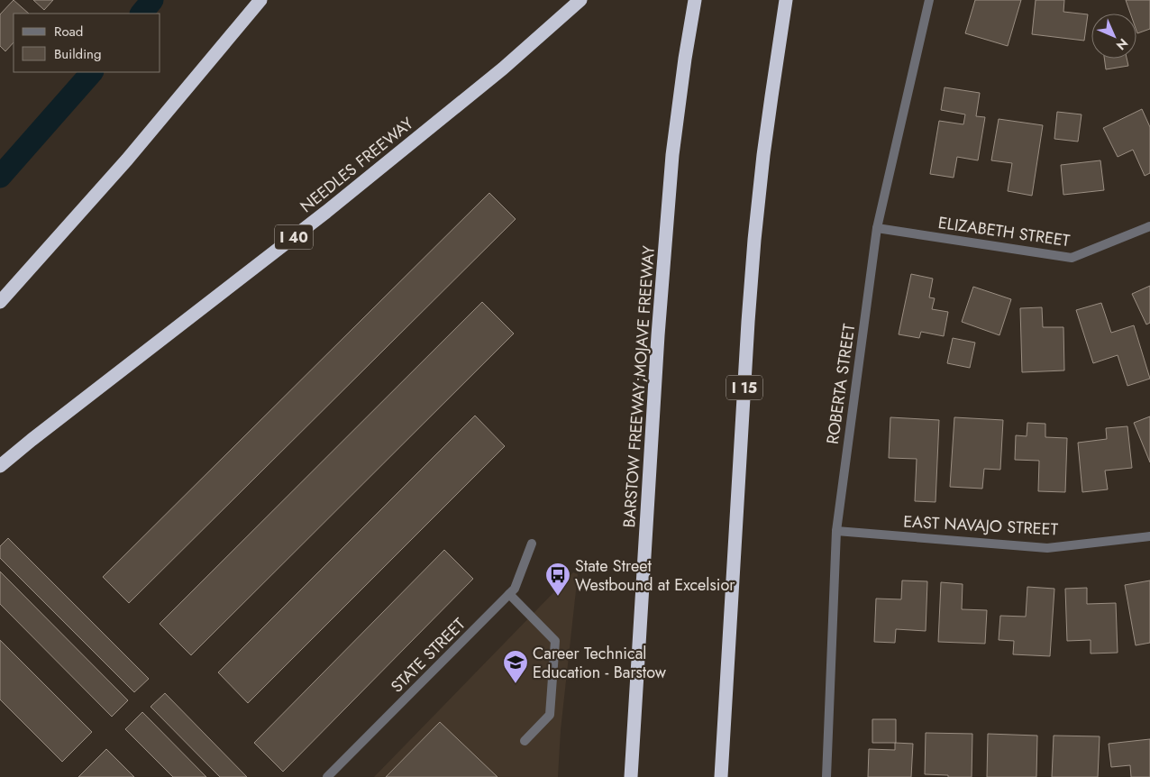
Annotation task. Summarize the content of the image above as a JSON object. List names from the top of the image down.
{
  "streets": {
    "highway": [
      "NEEDLES FREEWAY",
      "I 40",
      "BARSTOW FREEWAY;MOJAVE FREEWAY",
      "I 15"
    ],
    "street": [
      "ELIZABETH STREET",
      "ROBERTA STREET",
      "EAST NAVAJO STREET",
      "STATE STREET"
    ]
  },
  "crossings": [
    ["ELIZABETH STREET", "ROBERTA STREET"],
    ["ROBERTA STREET", "EAST NAVAJO STREET"]
  ],
  "places": {
    "bus stop": ["State Street Westbound at Excelsior"],
    "school or university": ["Career Technical Education - Barstow"]
  },
  "legend": ["Road", "Building"],
  "north": "bottom right"
}
